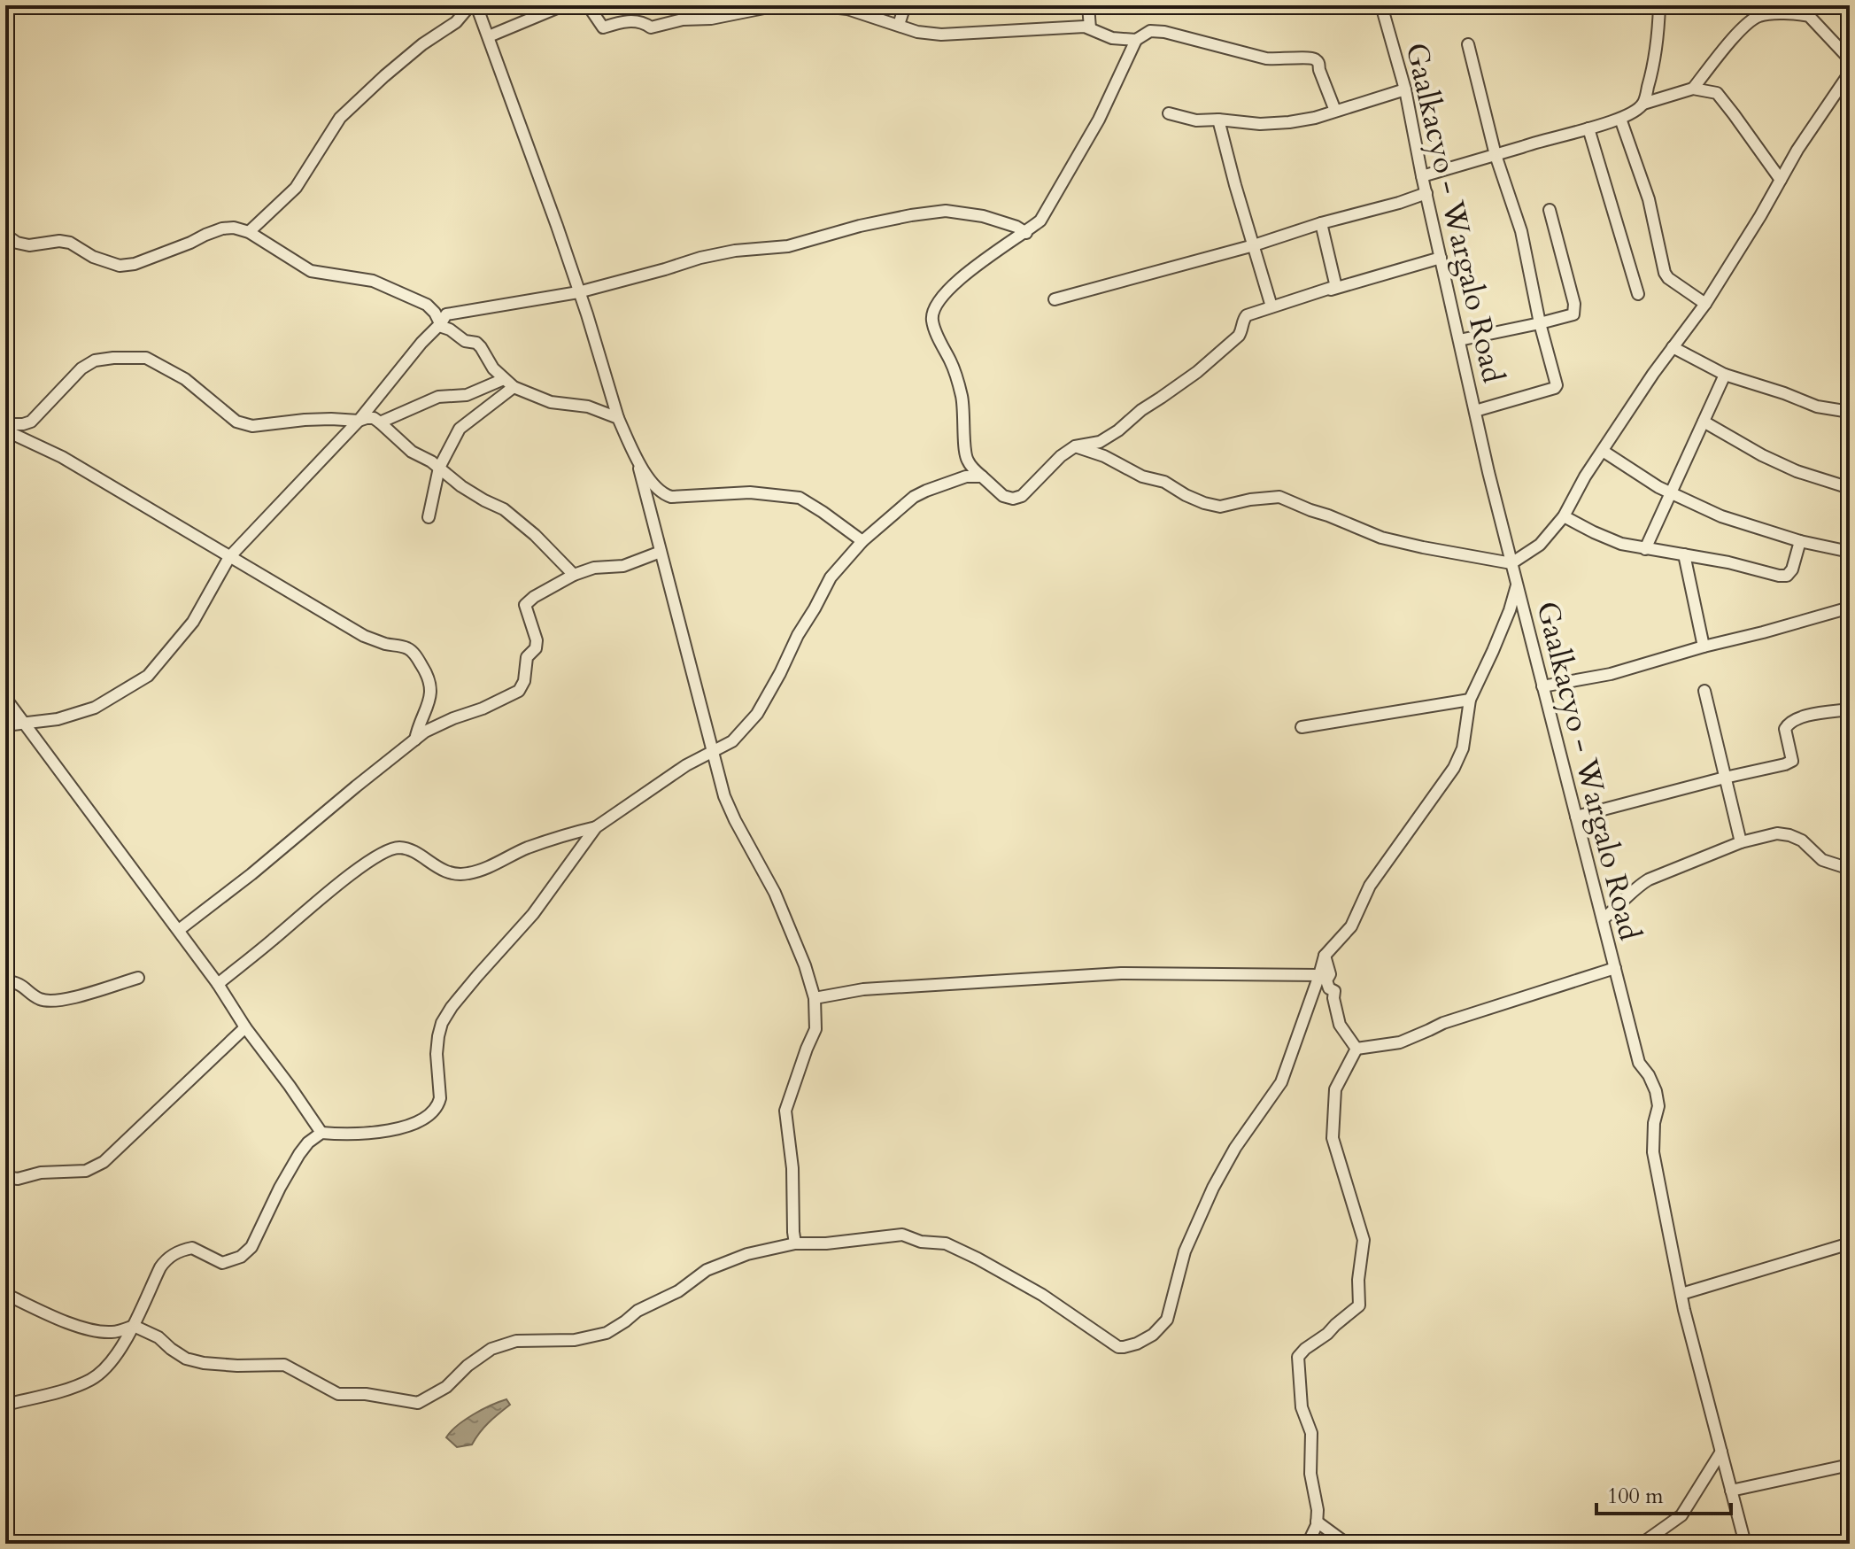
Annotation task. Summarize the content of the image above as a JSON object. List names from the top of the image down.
{
  "streets": {
    "street": ["Gaalkacyo - Wargalo Road"]
  },
  "scale_bar": "100 m"
}
